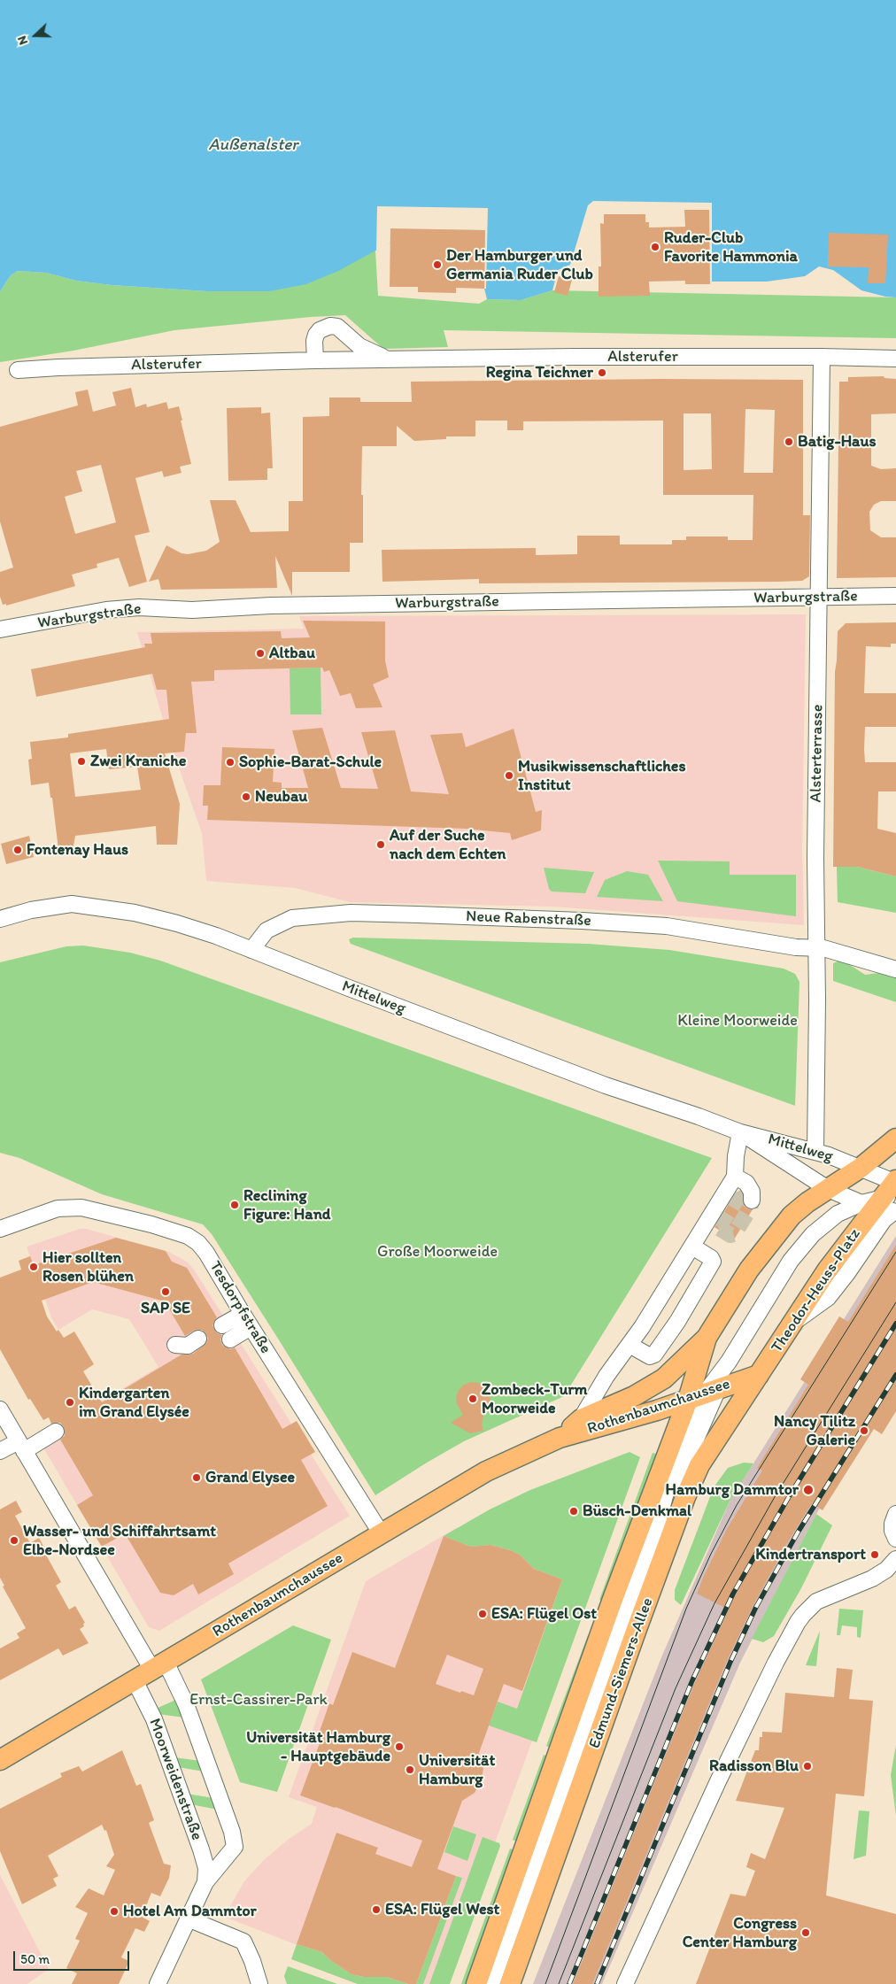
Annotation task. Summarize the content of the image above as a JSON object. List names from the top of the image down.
{
  "streets": {
    "main road": ["Theodor-Heuss-Platz", "Rothenbaumchaussee", "Edmund-Siemers-Allee"],
    "street": [
      "Alsterufer",
      "Warburgstraße",
      "Alsterterrasse",
      "Neue Rabenstraße",
      "Mittelweg",
      "Tesdorpfstraße",
      "Moorweidenstraße"
    ]
  },
  "crossings": [
    ["Alsterufer", "Alsterterrasse"],
    ["Warburgstraße", "Alsterterrasse"],
    ["Alsterterrasse", "Neue Rabenstraße"],
    ["Alsterterrasse", "Mittelweg"],
    ["Neue Rabenstraße", "Mittelweg"],
    ["Mittelweg", "Theodor-Heuss-Platz"],
    ["Theodor-Heuss-Platz", "Rothenbaumchaussee"],
    ["Theodor-Heuss-Platz", "Edmund-Siemers-Allee"],
    ["Tesdorpfstraße", "Rothenbaumchaussee"],
    ["Rothenbaumchaussee", "Edmund-Siemers-Allee"],
    ["Rothenbaumchaussee", "Moorweidenstraße"]
  ],
  "water": ["Außenalster"],
  "parks": ["Kleine Moorweide", "Große Moorweide", "Ernst-Cassirer-Park"],
  "places": [
    "Ruder-Club Favorite Hammonia",
    "Der Hamburger und Germania Ruder Club",
    "Regina Teichner",
    "Batig-Haus",
    "Altbau",
    "Zwei Kraniche",
    "Sophie-Barat-Schule",
    "Musikwissenschaftliches Institut",
    "Neubau",
    "Auf der Suche nach dem Echten",
    "Fontenay Haus",
    "Reclining Figure: Hand",
    "Hier sollten Rosen blühen",
    "SAP SE",
    "Zombeck-Turm Moorweide",
    "Kindergarten im Grand Elysée",
    "Nancy Tilitz Galerie",
    "Grand Elysee",
    "Hamburg Dammtor",
    "Büsch-Denkmal",
    "Wasser- und Schiffahrtsamt Elbe-Nordsee",
    "Kindertransport",
    "ESA: Flügel Ost",
    "Universität Hamburg - Hauptgebäude",
    "Radisson Blu",
    "Universität Hamburg",
    "ESA: Flügel West",
    "Hotel Am Dammtor",
    "Congress Center Hamburg"
  ],
  "scale_bar": "50 m",
  "north": "left"
}
